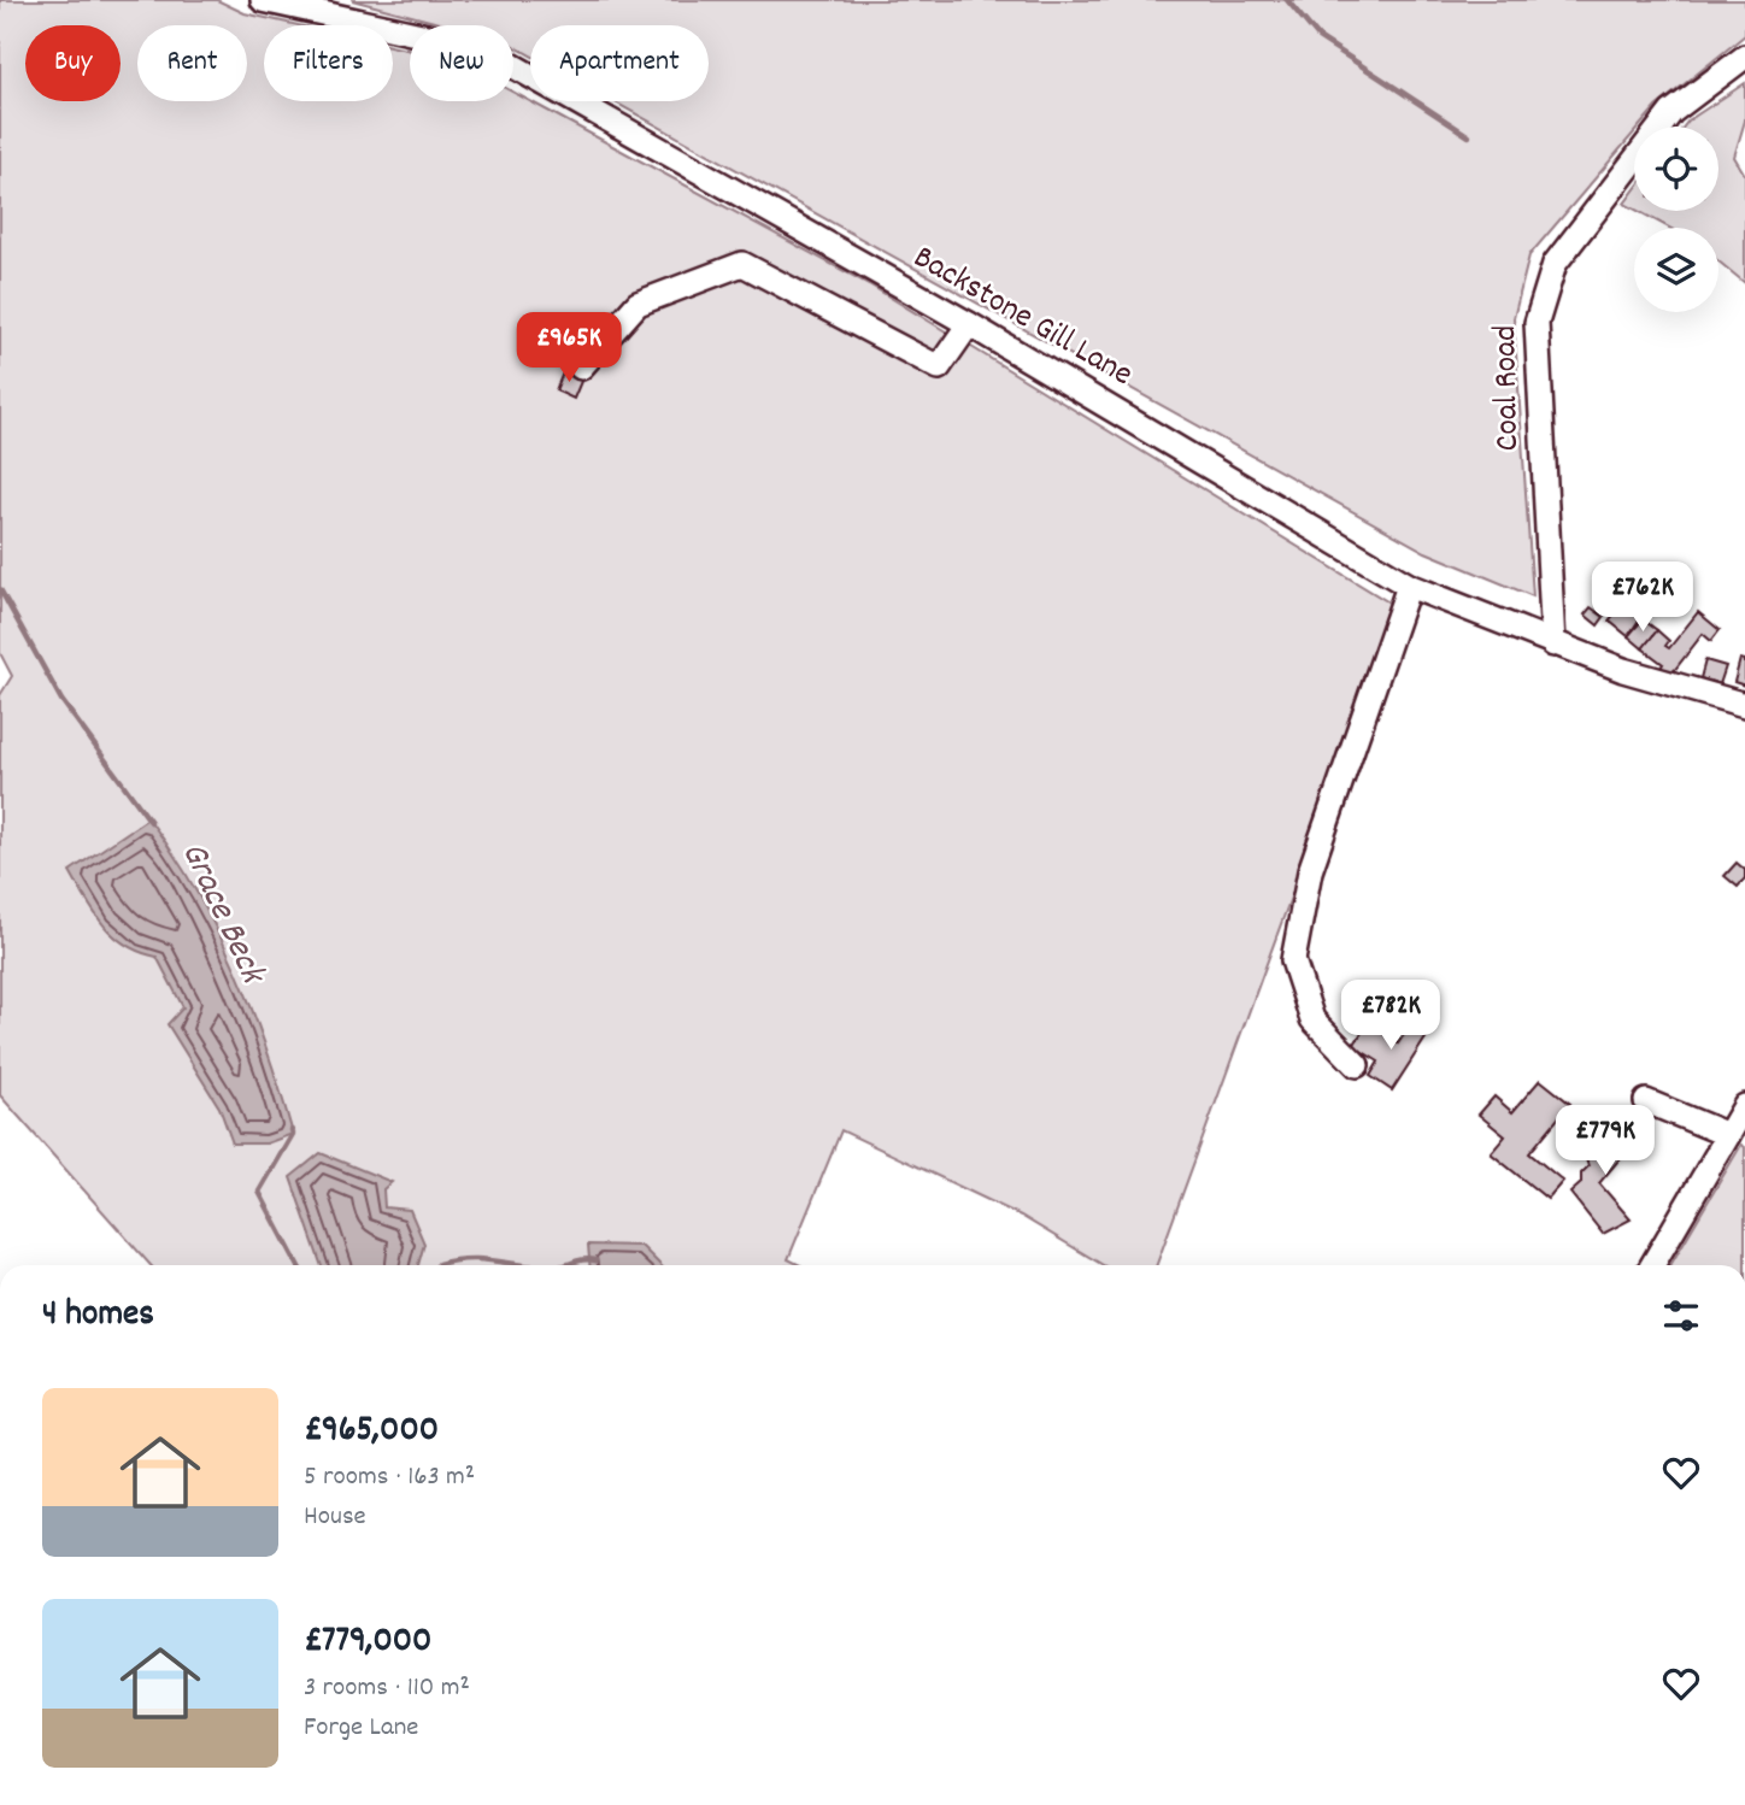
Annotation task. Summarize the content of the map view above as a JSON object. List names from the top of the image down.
{
  "streets": {
    "street": ["Backstone Gill Lane", "Coal Road"]
  },
  "crossings": [
    ["Backstone Gill Lane", "Coal Road"]
  ],
  "water": ["Grace Beck"],
  "page": {
    "chip": [
      "Buy",
      "Rent",
      "Filters",
      "New",
      "Apartment"
    ],
    "price": [
      "£965K",
      "£762K",
      "£782K",
      "£779K"
    ],
    "heading": "4 homes",
    "list": [
      {
        "name": "£965,000",
        "note": "5 rooms · 163 m² · House"
      },
      {
        "name": "£779,000",
        "note": "3 rooms · 110 m² · Forge Lane"
      }
    ]
  }
}
